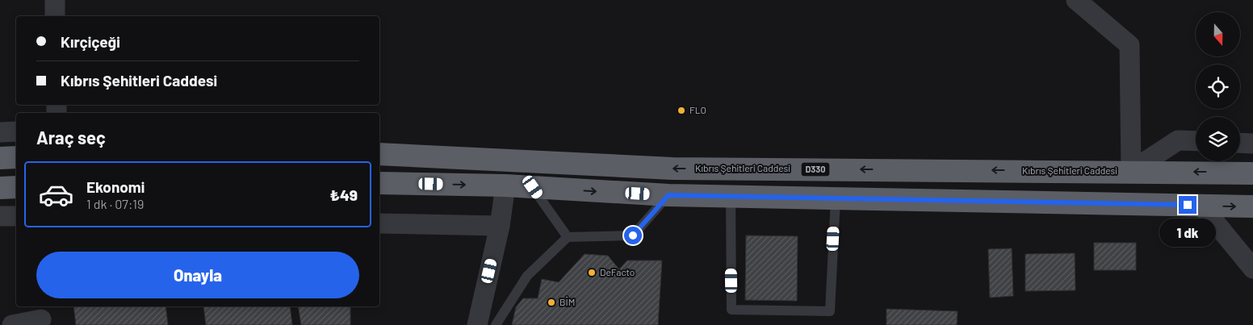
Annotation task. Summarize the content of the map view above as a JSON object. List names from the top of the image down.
{
  "streets": {
    "highway": ["Kıbrıs Şehitleri Caddesi", "D330"]
  },
  "places": ["FLO", "DeFacto", "BİM"],
  "north": "bottom",
  "page": {
    "banner": ["Kırçiçeği", "Kıbrıs Şehitleri Caddesi"],
    "heading": "Araç seç",
    "list": [
      {
        "name": "Ekonomi",
        "note": "1 dk · 07:19",
        "value": "₺49"
      }
    ],
    "bubble": "1 dk",
    "buttons": "Onayla"
  }
}
